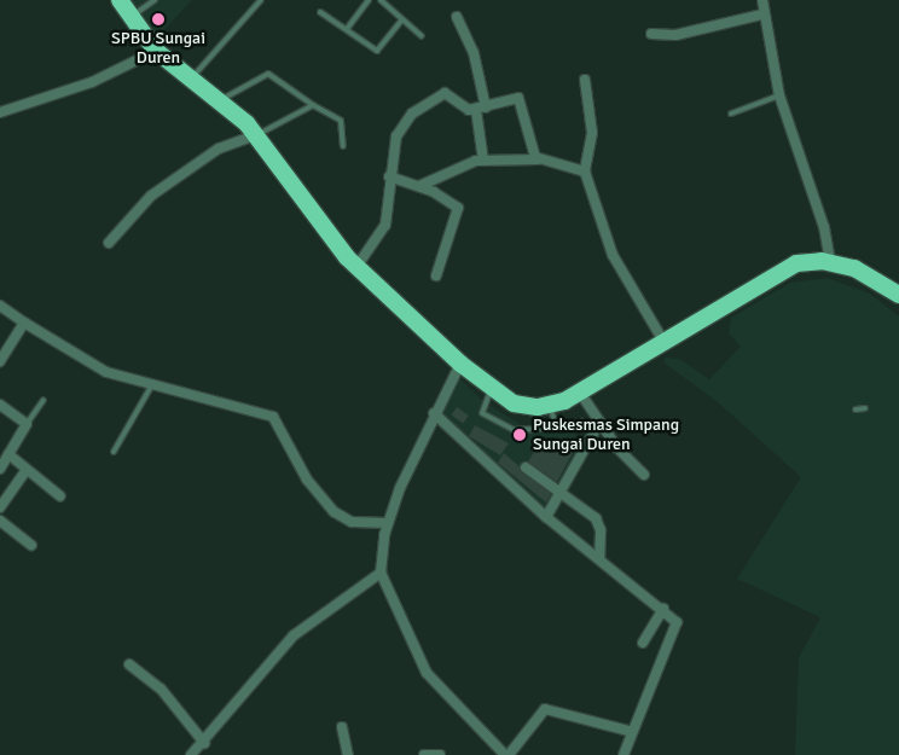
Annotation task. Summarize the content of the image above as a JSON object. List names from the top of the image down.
{
  "places": ["SPBU Sungai Duren", "Puskesmas Simpang Sungai Duren"]
}
